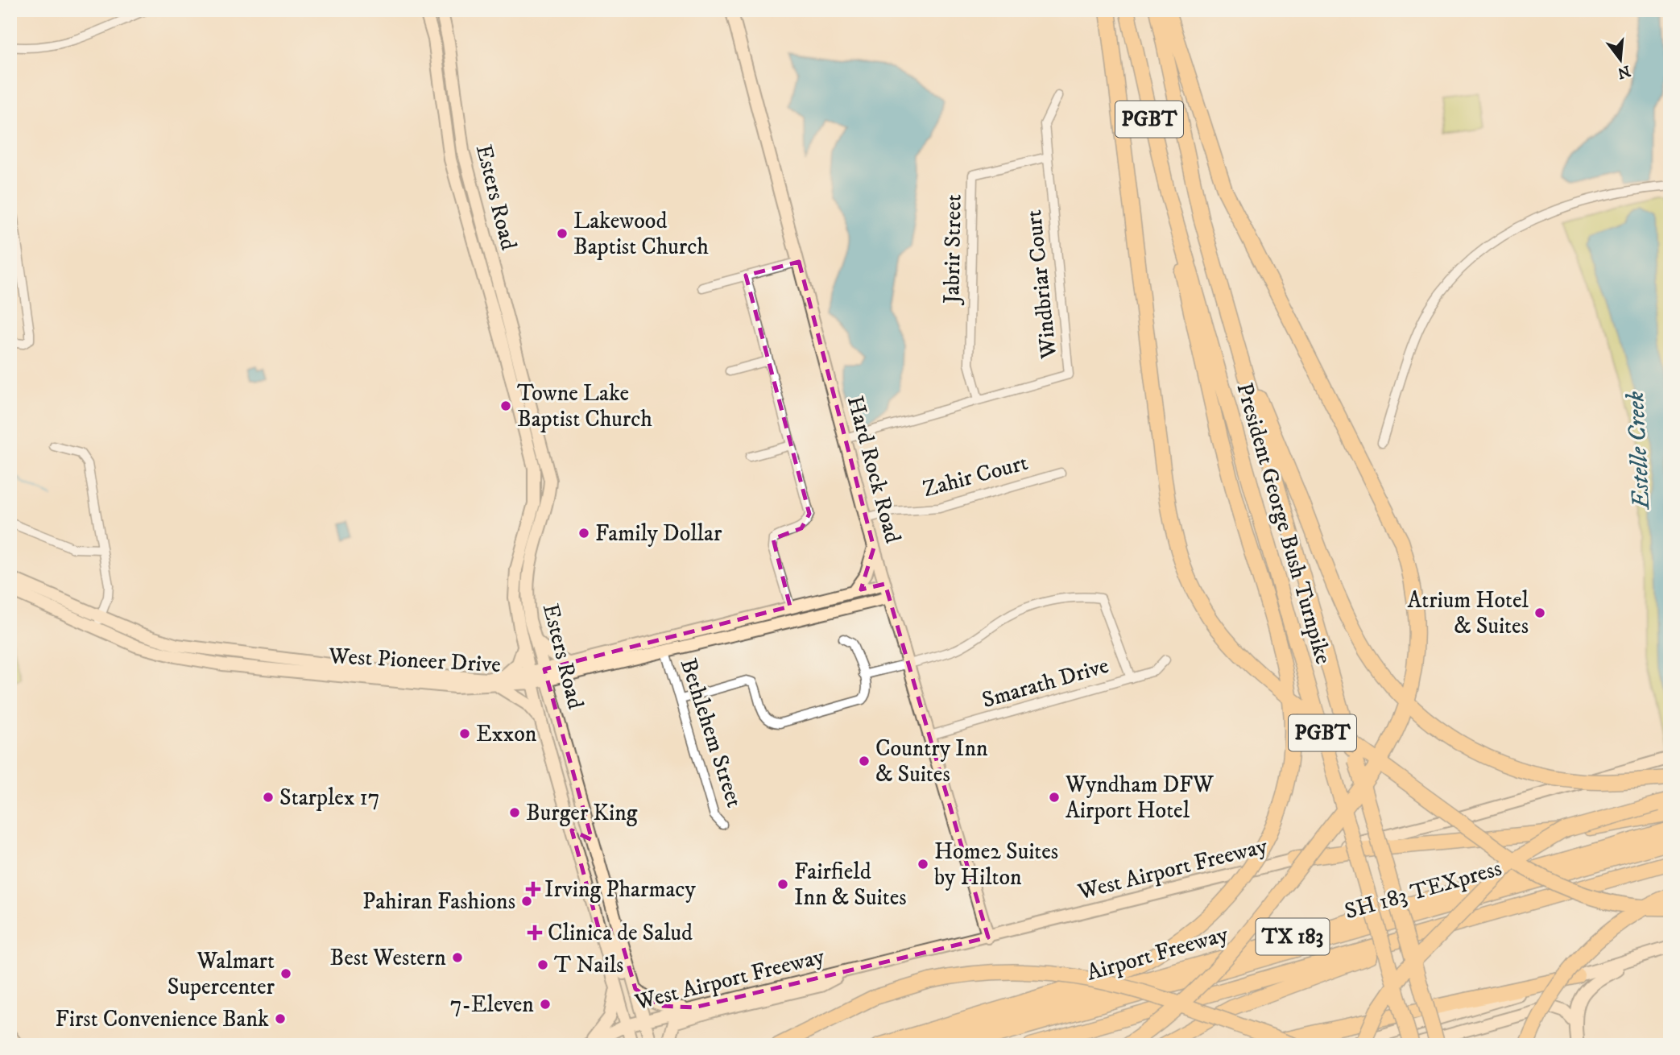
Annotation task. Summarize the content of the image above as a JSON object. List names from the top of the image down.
{
  "streets": {
    "highway": [
      "PGBT",
      "President George Bush Turnpike",
      "SH 183 TEXpress",
      "TX 183",
      "Airport Freeway"
    ],
    "main road": [
      "Esters Road",
      "Hard Rock Road",
      "West Pioneer Drive",
      "West Airport Freeway"
    ],
    "street": [
      "Jabrir Street",
      "Windbriar Court",
      "Zahir Court",
      "Smarath Drive",
      "Bethlehem Street"
    ]
  },
  "crossings": [
    ["Esters Road", "West Pioneer Drive"],
    ["Esters Road", "West Airport Freeway"],
    ["Jabrir Street", "Windbriar Court"],
    ["Windbriar Court", "Hard Rock Road"],
    ["Hard Rock Road", "Zahir Court"],
    ["Hard Rock Road", "West Pioneer Drive"],
    ["Hard Rock Road", "Smarath Drive"],
    ["Hard Rock Road", "West Airport Freeway"],
    ["West Pioneer Drive", "Bethlehem Street"]
  ],
  "water": ["Estelle Creek"],
  "places": {
    "other": [
      "Lakewood Baptist Church",
      "Towne Lake Baptist Church",
      "Family Dollar",
      "Atrium Hotel & Suites",
      "Exxon",
      "Country Inn & Suites",
      "Starplex 17",
      "Wyndham DFW Airport Hotel",
      "Burger King",
      "Home2 Suites by Hilton",
      "Fairfield Inn & Suites",
      "Pahiran Fashions",
      "Best Western",
      "T Nails",
      "Walmart Supercenter",
      "7-Eleven",
      "First Convenience Bank"
    ],
    "health": ["Irving Pharmacy", "Clinica de Salud"]
  },
  "north": "bottom"
}
